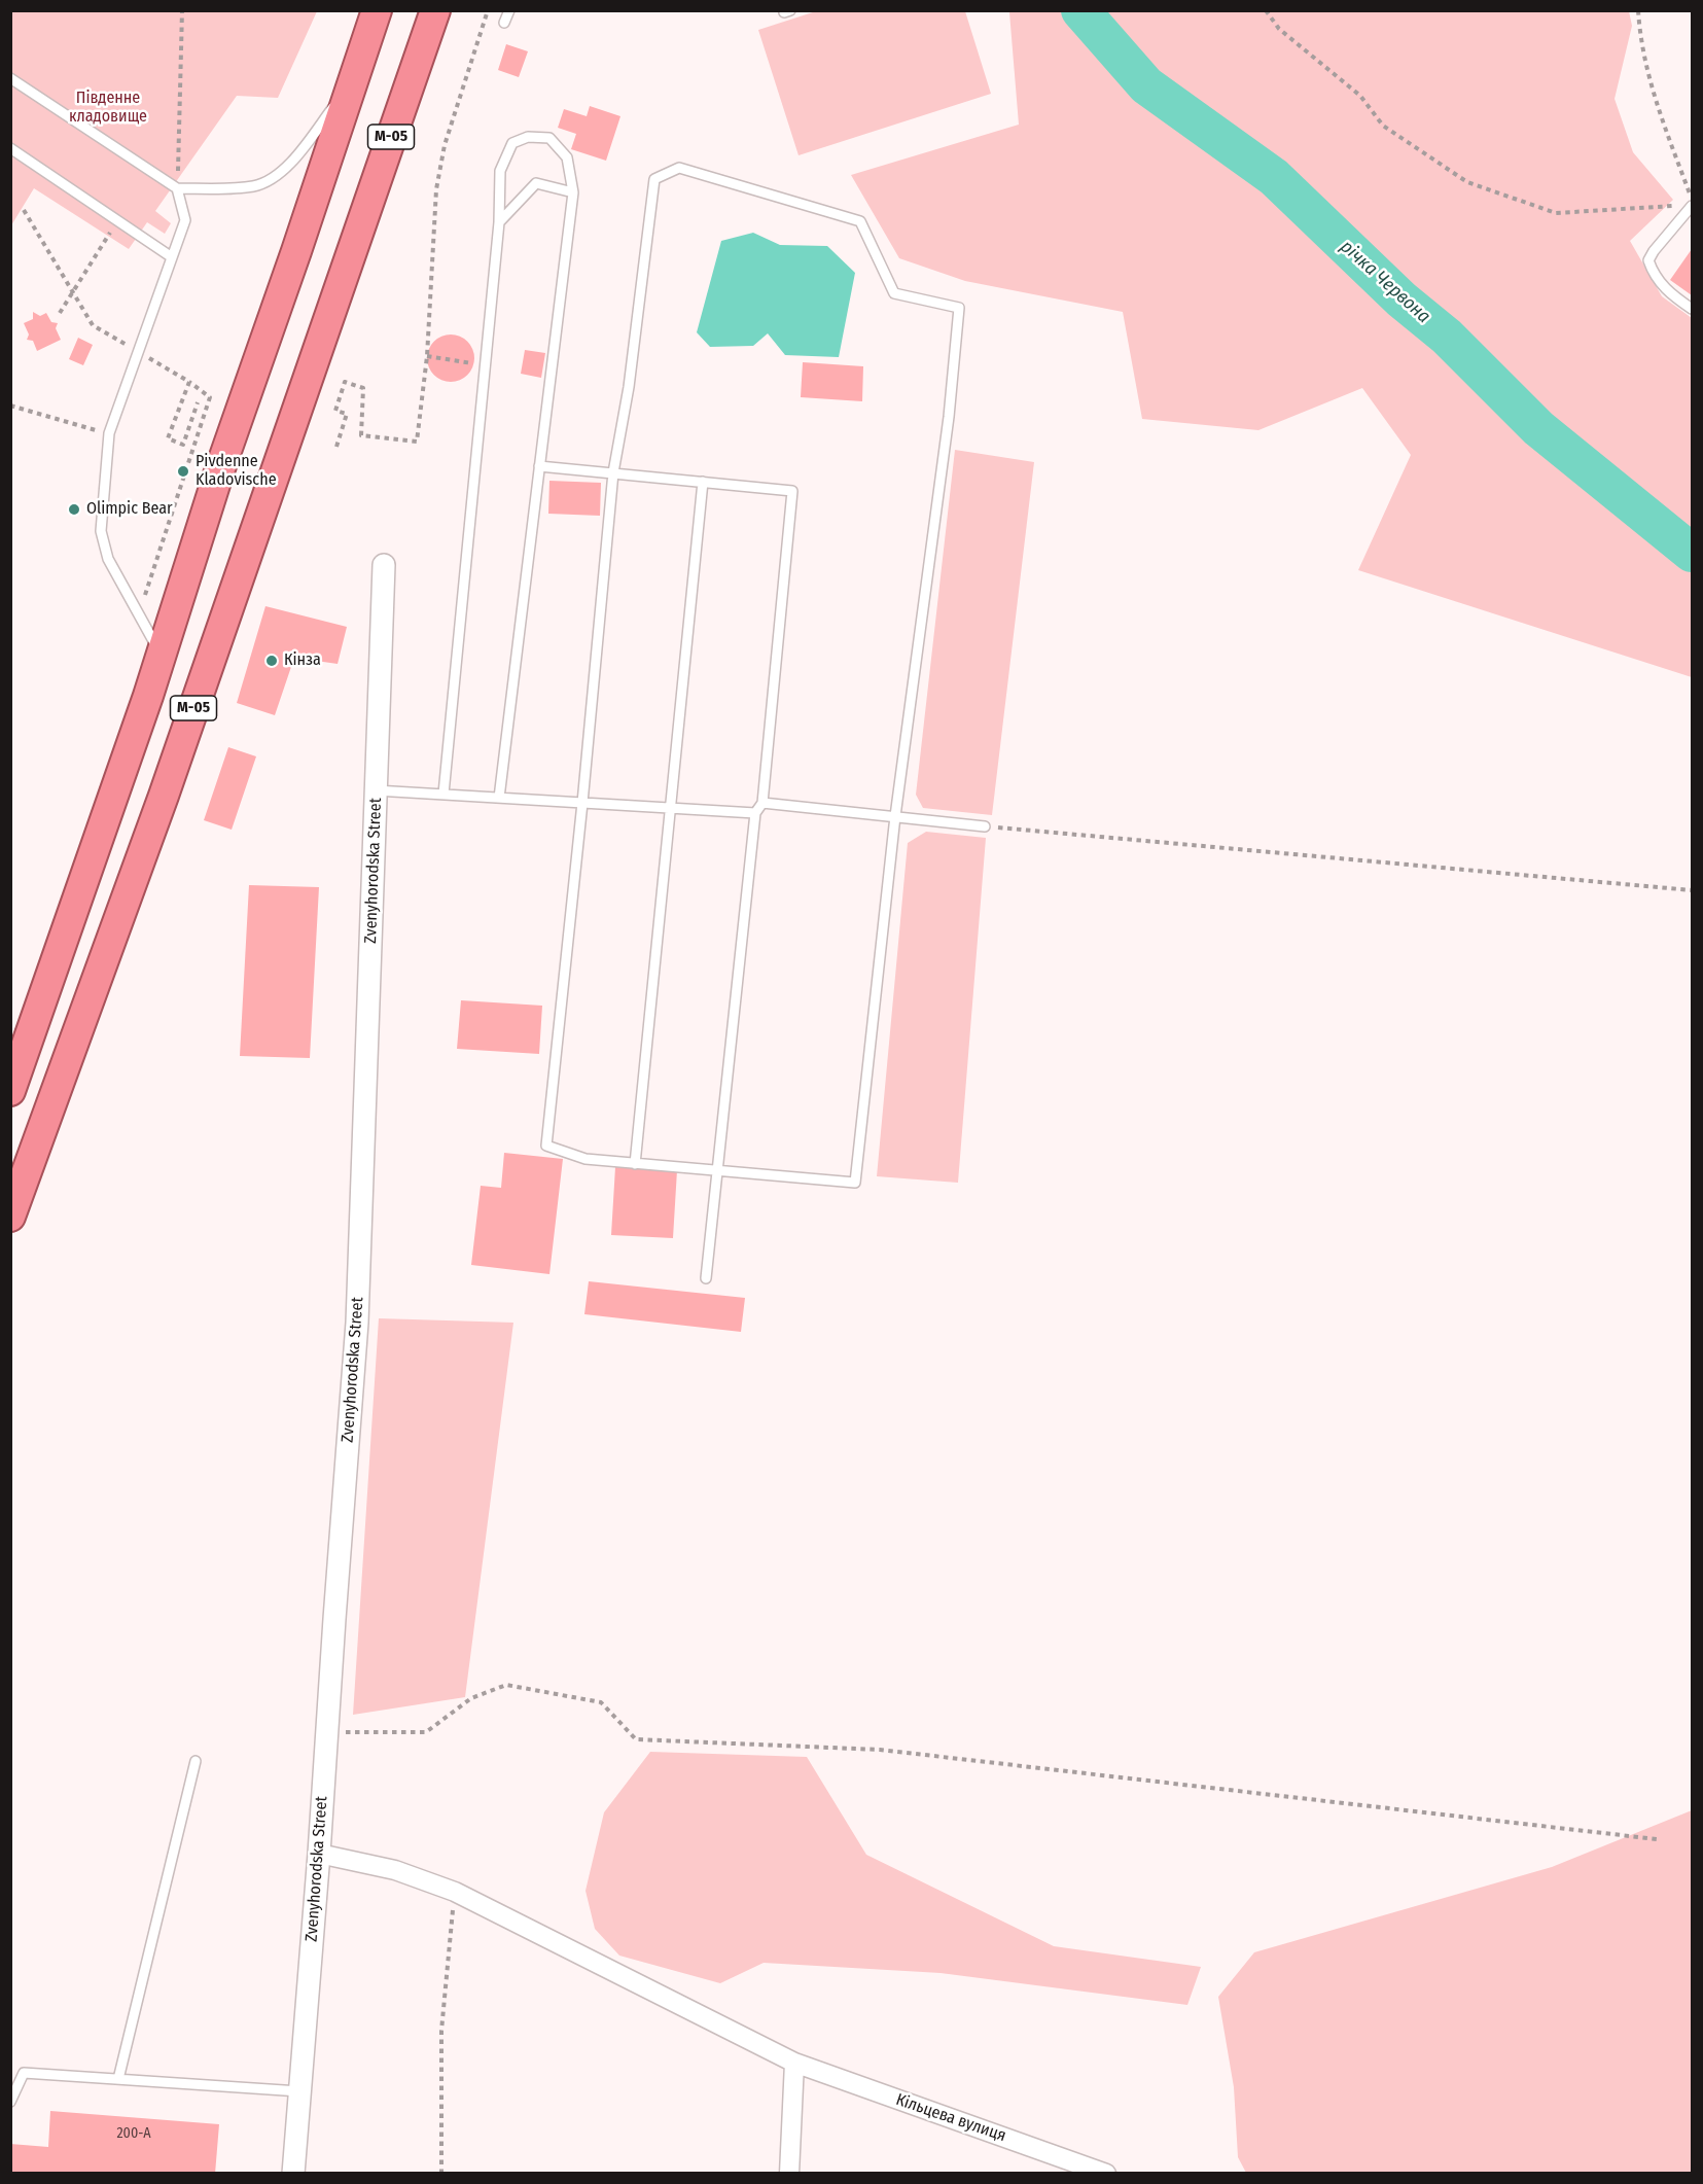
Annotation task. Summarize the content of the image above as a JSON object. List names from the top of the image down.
{
  "streets": {
    "highway": ["М-05"],
    "street": ["Zvenyhorodska Street", "Кільцева вулиця"]
  },
  "crossings": [
    ["Zvenyhorodska Street", "Кільцева вулиця"]
  ],
  "water": ["річка Червона"],
  "parks": ["Південне кладовище"],
  "places": ["Pivdenne Kladovische", "Olimpic Bear", "Кінза"],
  "house_numbers": ["200-А"]
}
